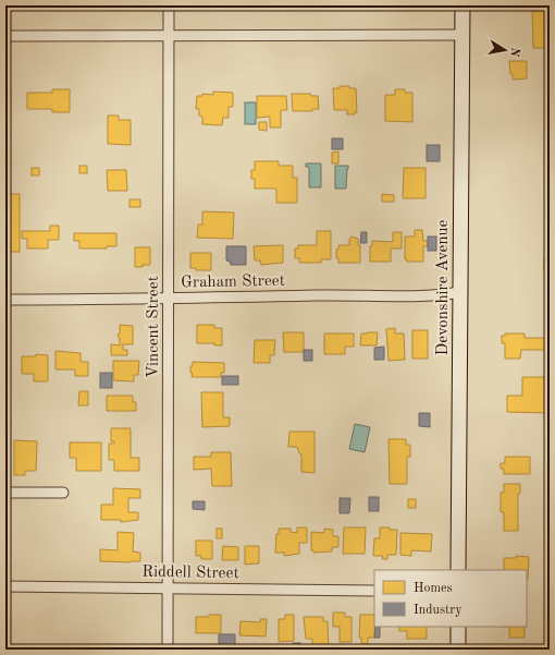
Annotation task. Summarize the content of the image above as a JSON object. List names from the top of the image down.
{
  "streets": {
    "main road": ["Devonshire Avenue"],
    "street": ["Graham Street", "Vincent Street", "Riddell Street"]
  },
  "crossings": [
    ["Graham Street", "Devonshire Avenue"],
    ["Graham Street", "Vincent Street"],
    ["Vincent Street", "Riddell Street"]
  ],
  "legend": ["Homes", "Industry"],
  "north": "right"
}
